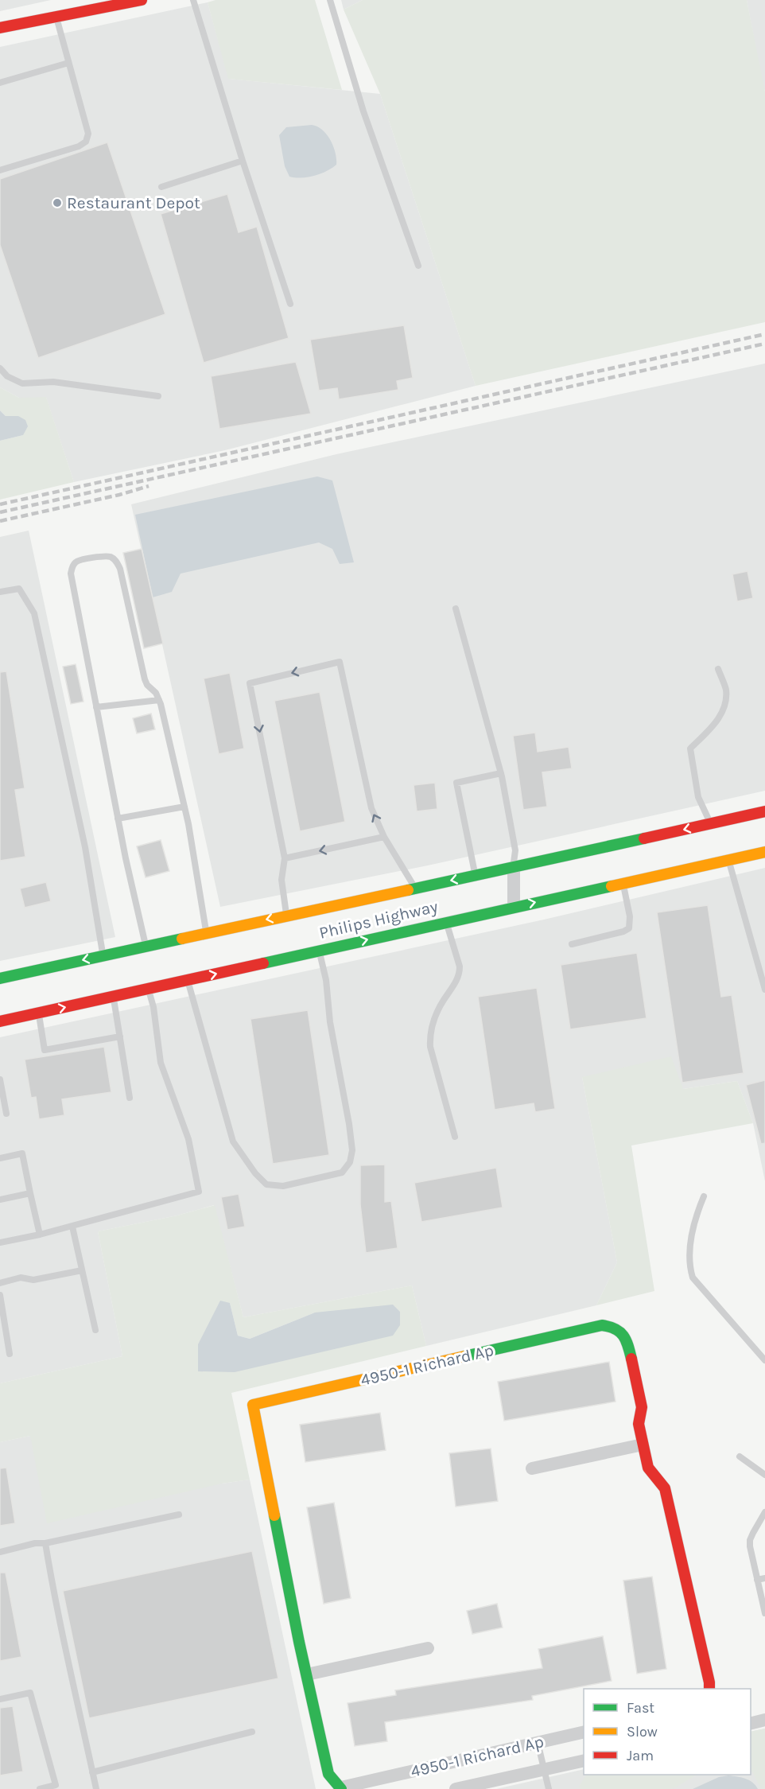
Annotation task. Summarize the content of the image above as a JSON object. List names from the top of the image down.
{
  "streets": {
    "main road": ["Philips Highway", "4950-1 Richard Ap"]
  },
  "places": ["Restaurant Depot"],
  "legend": ["Fast", "Slow", "Jam"]
}
